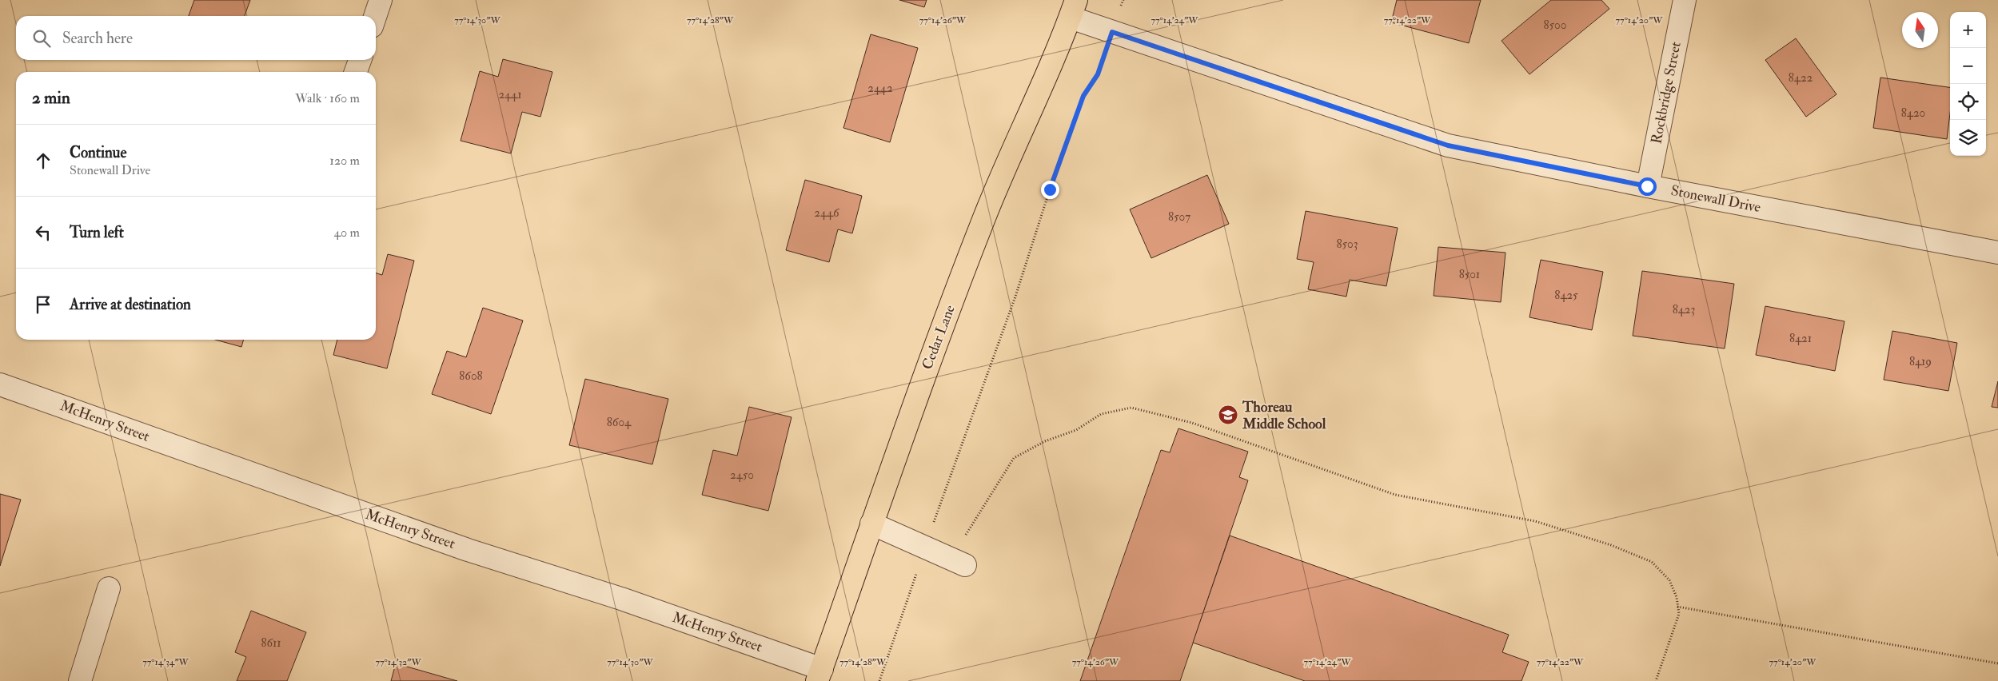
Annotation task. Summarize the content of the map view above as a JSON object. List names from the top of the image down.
{
  "streets": {
    "main road": ["Cedar Lane"],
    "street": ["Rockbridge Street", "Stonewall Drive", "McHenry Street"]
  },
  "crossings": [
    ["Rockbridge Street", "Stonewall Drive"],
    ["Stonewall Drive", "Cedar Lane"],
    ["Cedar Lane", "McHenry Street"]
  ],
  "places": {
    "school or university": ["Thoreau Middle School"]
  },
  "house_numbers": [
    "8500",
    "8422",
    "2442",
    "2441",
    "8420",
    "2446",
    "8507",
    "8503",
    "8501",
    "8425",
    "8423",
    "8421",
    "8419",
    "8608",
    "8604",
    "2450",
    "8611"
  ],
  "north": "top",
  "page": {
    "map_buttons": ["+", "−"],
    "search": "Search here",
    "heading": ["2 min", "Walk · 160 m"],
    "list": [
      ["Continue", "Stonewall Drive", "120 m"],
      ["Turn left", "40 m"],
      "Arrive at destination"
    ]
  },
  "coordinates": [
    "77°14'30\"W",
    "77°14'28\"W",
    "77°14'26\"W",
    "77°14'24\"W",
    "77°14'22\"W",
    "77°14'20\"W",
    "77°14'34\"W",
    "77°14'32\"W"
  ]
}
